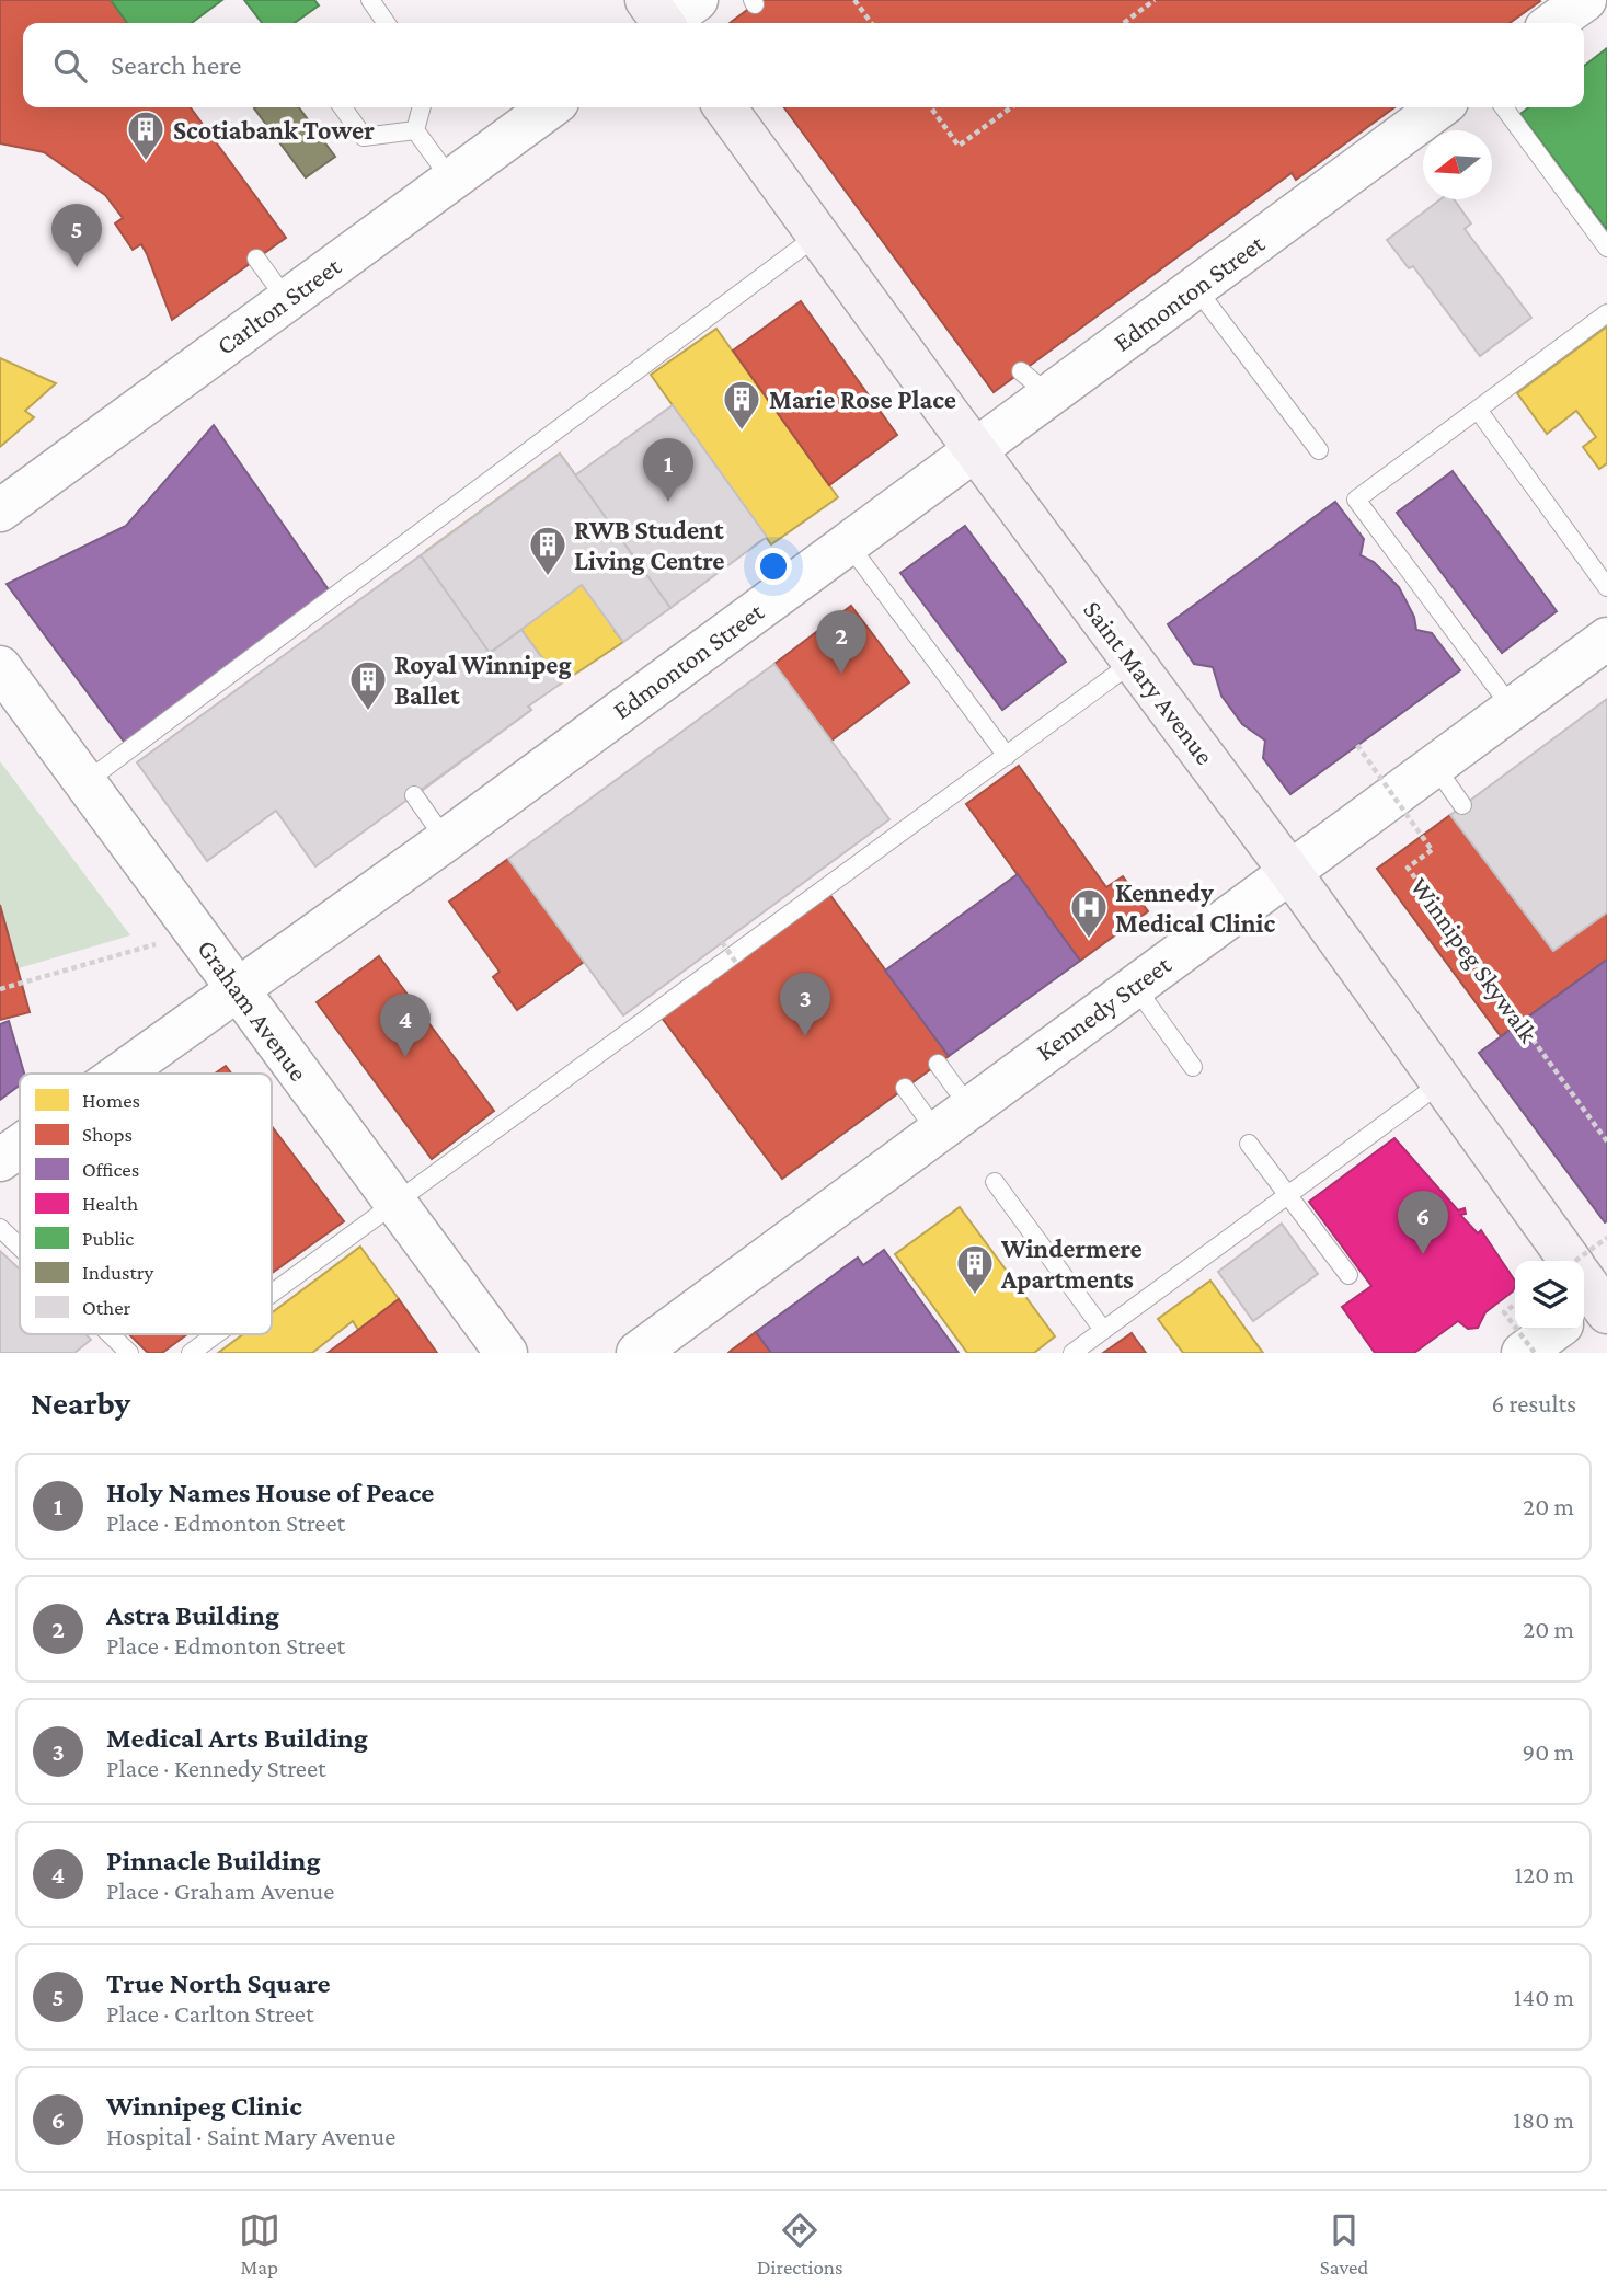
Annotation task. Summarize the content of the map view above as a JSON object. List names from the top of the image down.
{
  "streets": {
    "main road": ["Saint Mary Avenue"],
    "street": [
      "Edmonton Street",
      "Carlton Street",
      "Kennedy Street",
      "Graham Avenue"
    ],
    "path": ["Winnipeg Skywalk"]
  },
  "crossings": [
    ["Edmonton Street", "Saint Mary Avenue"],
    ["Edmonton Street", "Graham Avenue"],
    ["Saint Mary Avenue", "Kennedy Street"]
  ],
  "places": {
    "building": [
      "Scotiabank Tower",
      "Marie Rose Place",
      "RWB Student Living Centre",
      "Royal Winnipeg Ballet",
      "Windermere Apartments"
    ],
    "hospital": ["Kennedy Medical Clinic"]
  },
  "legend": [
    "Homes",
    "Shops",
    "Offices",
    "Health",
    "Public",
    "Industry",
    "Other"
  ],
  "north": "left",
  "page": {
    "search": "Search here",
    "pins": [
      "5",
      "1",
      "2",
      "3",
      "4",
      "6"
    ],
    "heading": ["Nearby", "6 results"],
    "list": [
      {
        "mark": "1",
        "name": "Holy Names House of Peace",
        "note": "Place · Edmonton Street",
        "value": "20 m"
      },
      {
        "mark": "2",
        "name": "Astra Building",
        "note": "Place · Edmonton Street",
        "value": "20 m"
      },
      {
        "mark": "3",
        "name": "Medical Arts Building",
        "note": "Place · Kennedy Street",
        "value": "90 m"
      },
      {
        "mark": "4",
        "name": "Pinnacle Building",
        "note": "Place · Graham Avenue",
        "value": "120 m"
      },
      {
        "mark": "5",
        "name": "True North Square",
        "note": "Place · Carlton Street",
        "value": "140 m"
      },
      {
        "mark": "6",
        "name": "Winnipeg Clinic",
        "note": "Hospital · Saint Mary Avenue",
        "value": "180 m"
      }
    ],
    "nav": ["Map", "Directions", "Saved"]
  }
}
